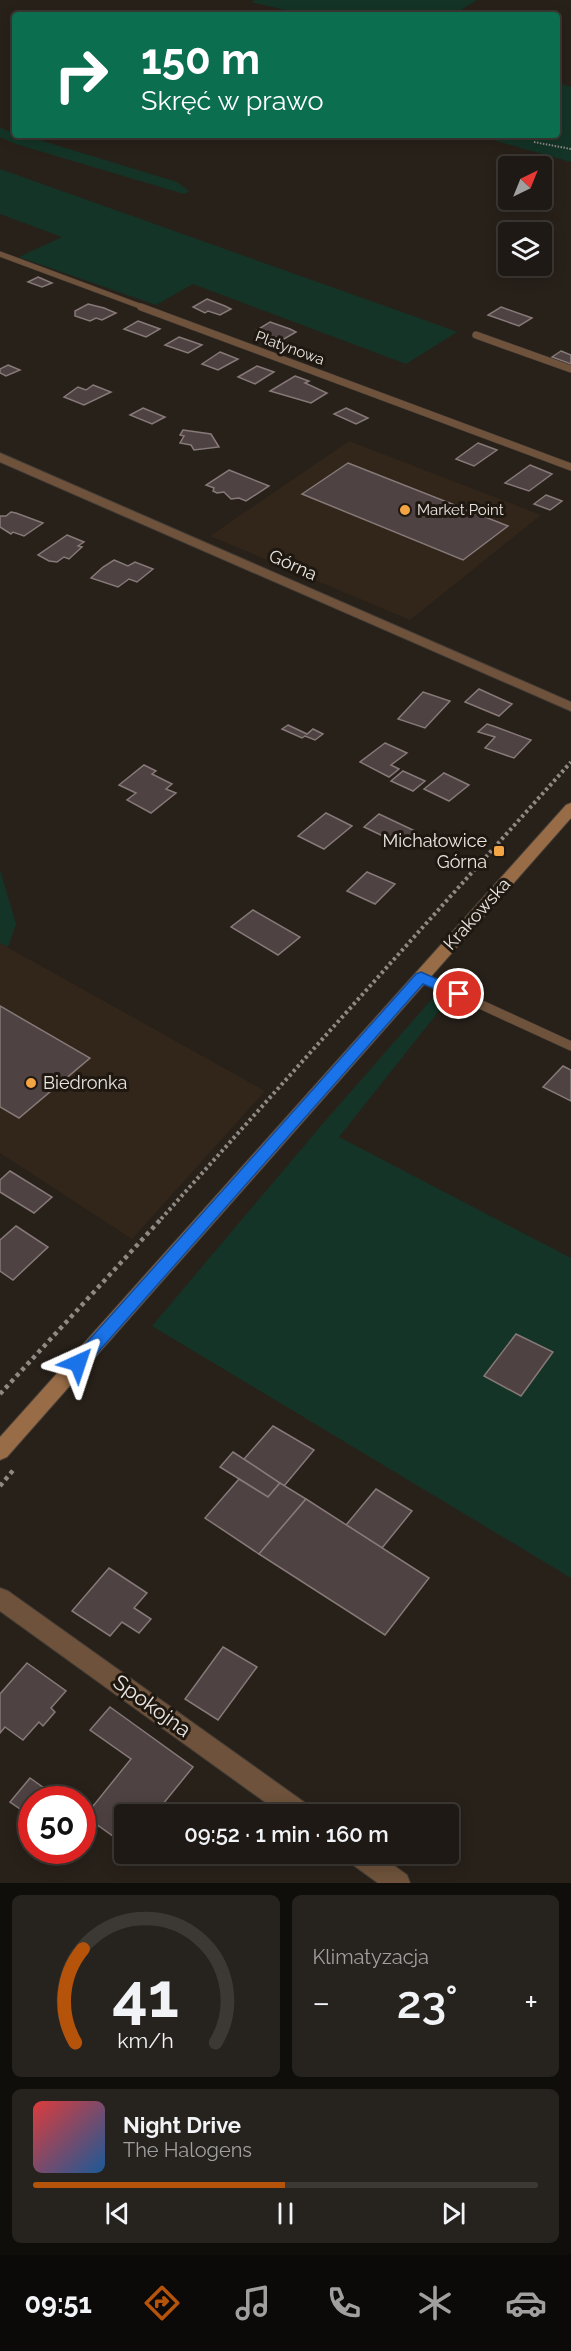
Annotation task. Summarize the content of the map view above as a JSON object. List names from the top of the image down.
{
  "streets": {
    "main road": ["Krakowska"],
    "street": ["Górna", "Spokojna"],
    "lane": ["Platynowa"]
  },
  "places": {
    "other": ["Market Point", "Biedronka"],
    "transit": ["Michałowice Górna"]
  },
  "north": "top right",
  "page": {
    "turn": ["150 m", "Skręć w prawo"],
    "limit": "50",
    "trip": "09:52 · 1 min · 160 m",
    "tile": "Klimatyzacja",
    "heat": ["−", "23°", "+"],
    "song": ["Night Drive", "The Halogens"],
    "tabs": "09:51",
    "gauge": ["41", "km/h"]
  }
}
